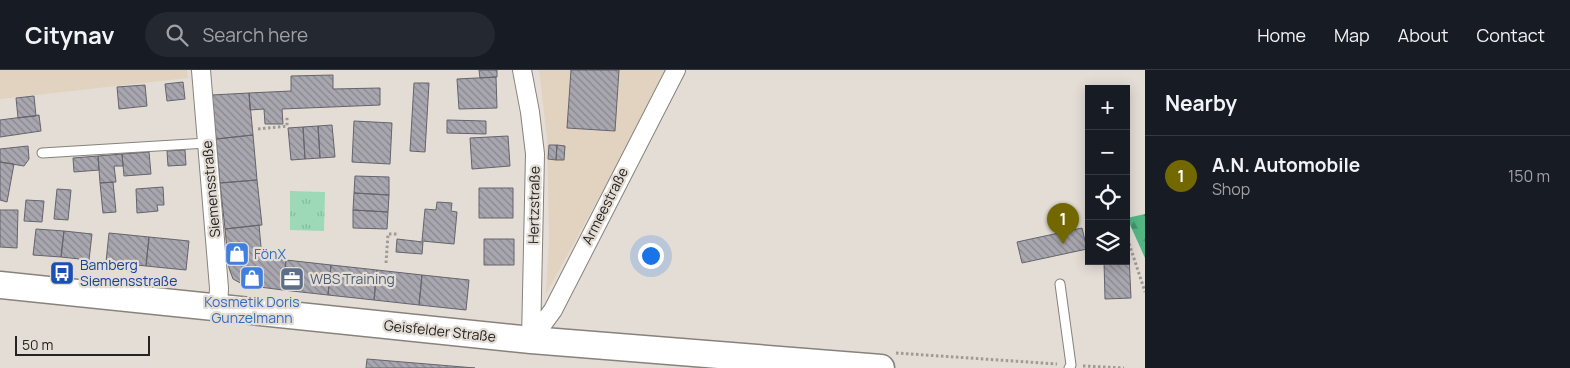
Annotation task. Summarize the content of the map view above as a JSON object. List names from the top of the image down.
{
  "streets": {
    "main road": ["Geisfelder Straße"],
    "street": ["Siemensstraße", "Hertzstraße", "Armeestraße"]
  },
  "crossings": [
    ["Siemensstraße", "Geisfelder Straße"],
    ["Hertzstraße", "Armeestraße"],
    ["Hertzstraße", "Geisfelder Straße"],
    ["Armeestraße", "Geisfelder Straße"]
  ],
  "places": {
    "shop": ["FönX", "Kosmetik Doris Gunzelmann"],
    "bus stop": ["Bamberg Siemensstraße"],
    "office": ["WBS Training"]
  },
  "scale_bar": "50 m",
  "page": {
    "header": "Citynav",
    "search": "Search here",
    "nav": [
      "Home",
      "Map",
      "About",
      "Contact"
    ],
    "heading": "Nearby",
    "map_buttons": ["+", "−"],
    "list": [
      {
        "mark": "1",
        "name": "A.N. Automobile",
        "note": "Shop",
        "value": "150 m"
      }
    ],
    "pins": "1",
    "scale": "50 m"
  }
}
